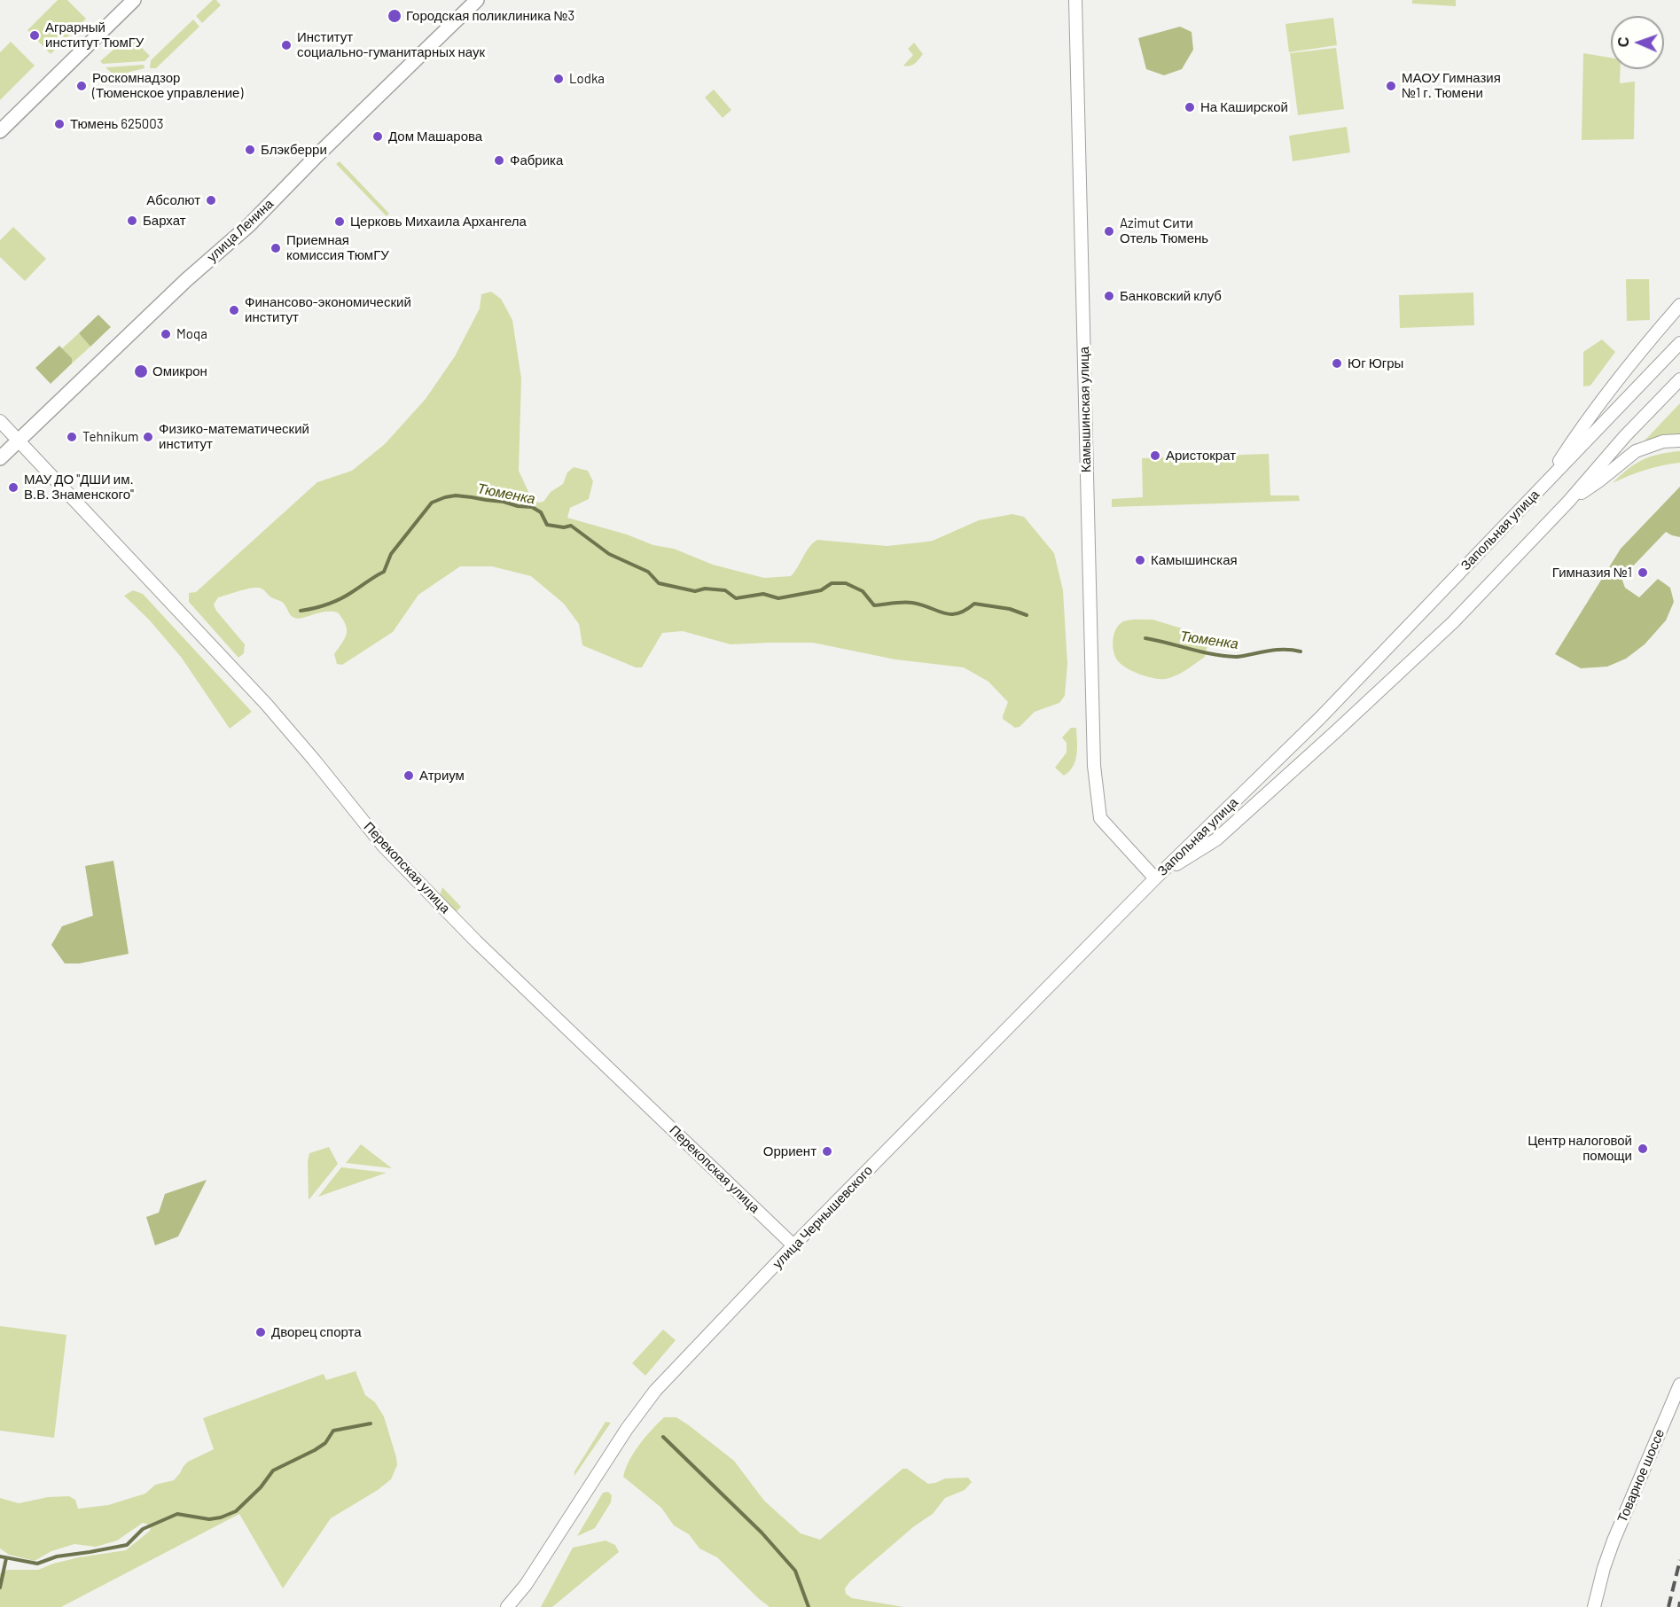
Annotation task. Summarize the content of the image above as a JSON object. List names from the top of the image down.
{
  "streets": {
    "main road": ["улица Ленина"],
    "street": [
      "Камышинская улица",
      "Запольная улица",
      "Перекопская улица",
      "улица Чернышевского",
      "Товарное шоссе"
    ]
  },
  "crossings": [
    ["улица Ленина", "Перекопская улица"],
    ["Камышинская улица", "Запольная улица"],
    ["Камышинская улица", "улица Чернышевского"],
    ["Запольная улица", "улица Чернышевского"],
    ["Перекопская улица", "улица Чернышевского"]
  ],
  "water": ["Тюменка"],
  "places": [
    "Городская поликлиника №3",
    "Аграрный институт ТюмГУ",
    "Институт социально-гуманитарных наук",
    "Lodka",
    "Роскомнадзор (Тюменское управление)",
    "МАОУ Гимназия №1 г. Тюмени",
    "На Каширской",
    "Тюмень 625003",
    "Дом Машарова",
    "Блэкберри",
    "Фабрика",
    "Абсолют",
    "Бархат",
    "Церковь Михаила Архангела",
    "Azimut Сити Отель Тюмень",
    "Приемная комиссия ТюмГУ",
    "Банковский клуб",
    "Финансово-экономический институт",
    "Moqa",
    "Юг Югры",
    "Омикрон",
    "Tehnikum",
    "Физико-математический институт",
    "Аристократ",
    "МАУ ДО \"ДШИ им. В.В. Знаменского\"",
    "Камышинская",
    "Гимназия №1",
    "Атриум",
    "Центр налоговой помощи",
    "Орриент",
    "Дворец спорта"
  ],
  "north": "left"
}
